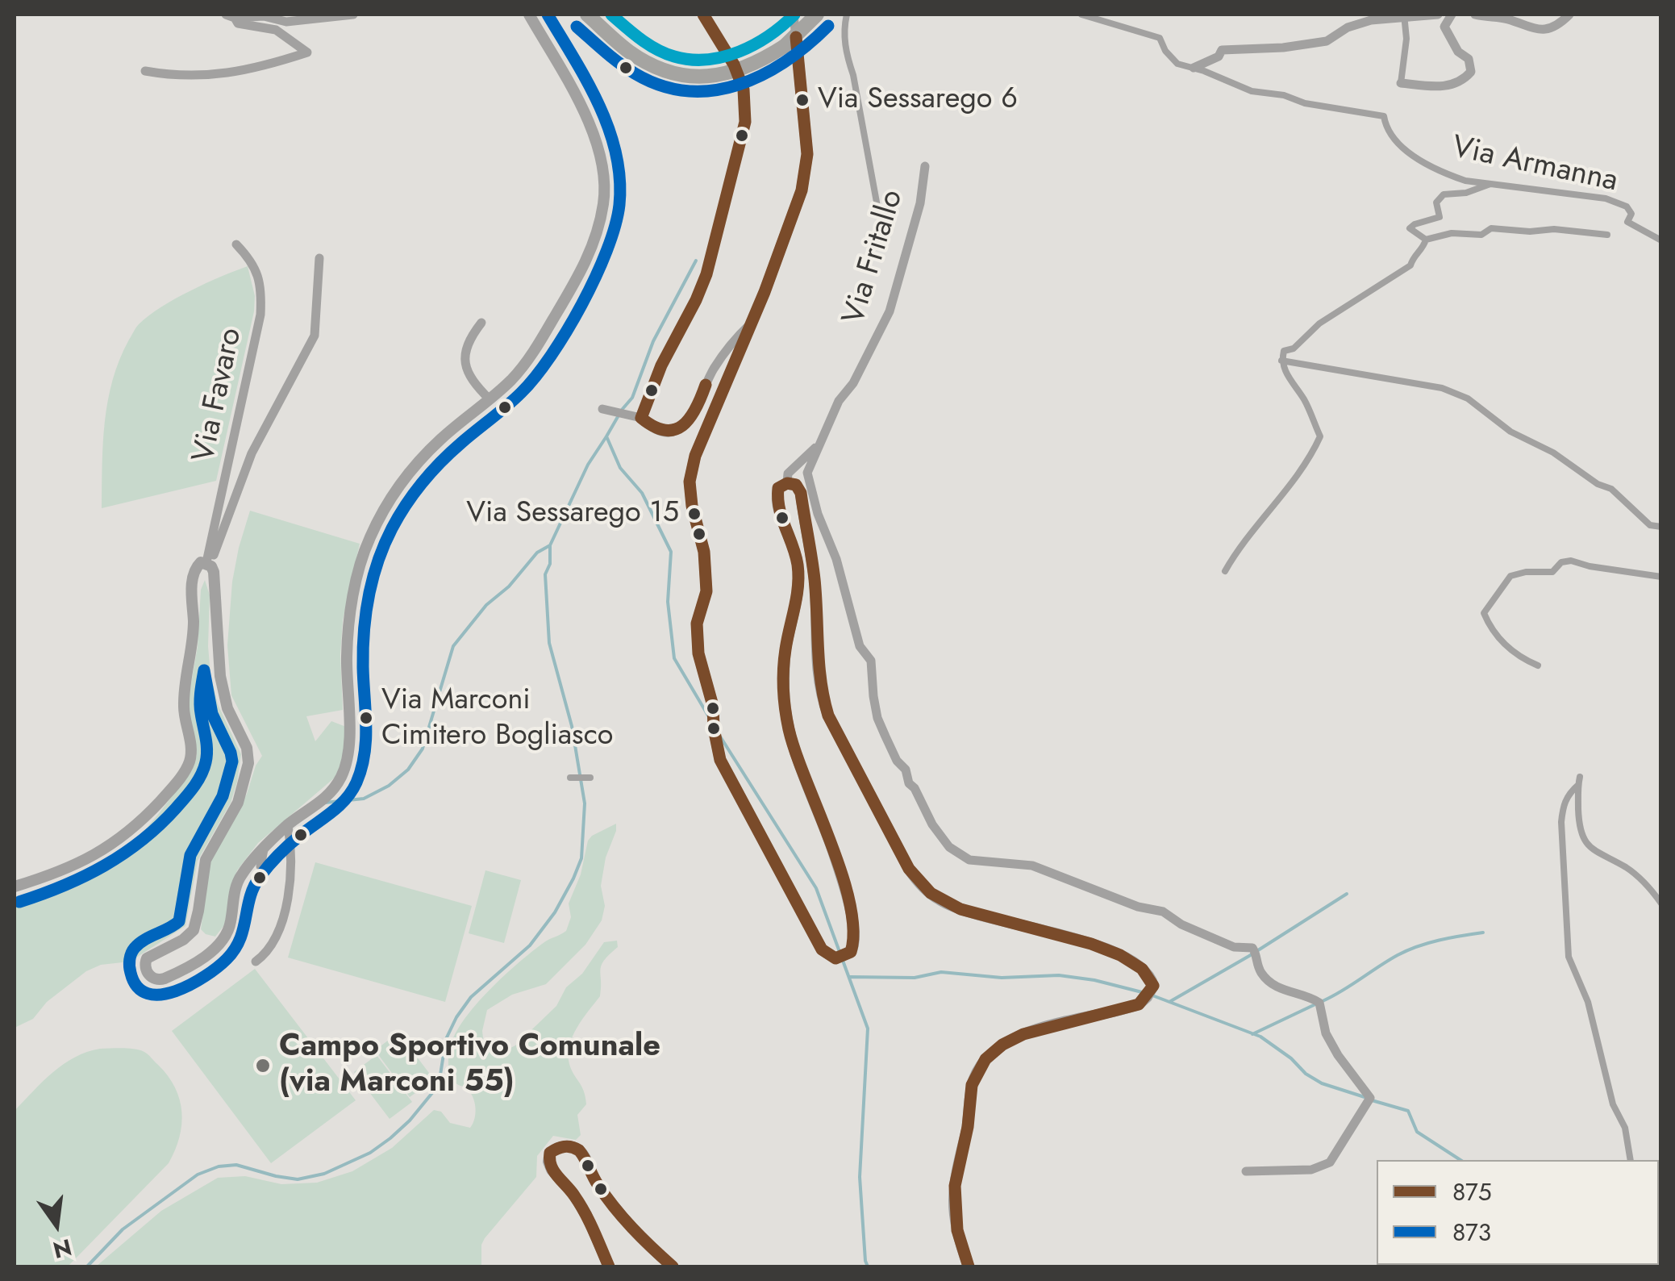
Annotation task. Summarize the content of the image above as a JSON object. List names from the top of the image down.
{
  "streets": {
    "street": ["Via Armanna", "Via Fritallo", "Via Favaro"]
  },
  "places": [
    "Via Sessarego 6",
    "Via Sessarego 15",
    "Via Marconi Cimitero Bogliasco",
    "Campo Sportivo Comunale (via Marconi 55)"
  ],
  "lines": ["transit line 875", "transit line 873"],
  "legend": ["875", "873"],
  "north": "bottom"
}
